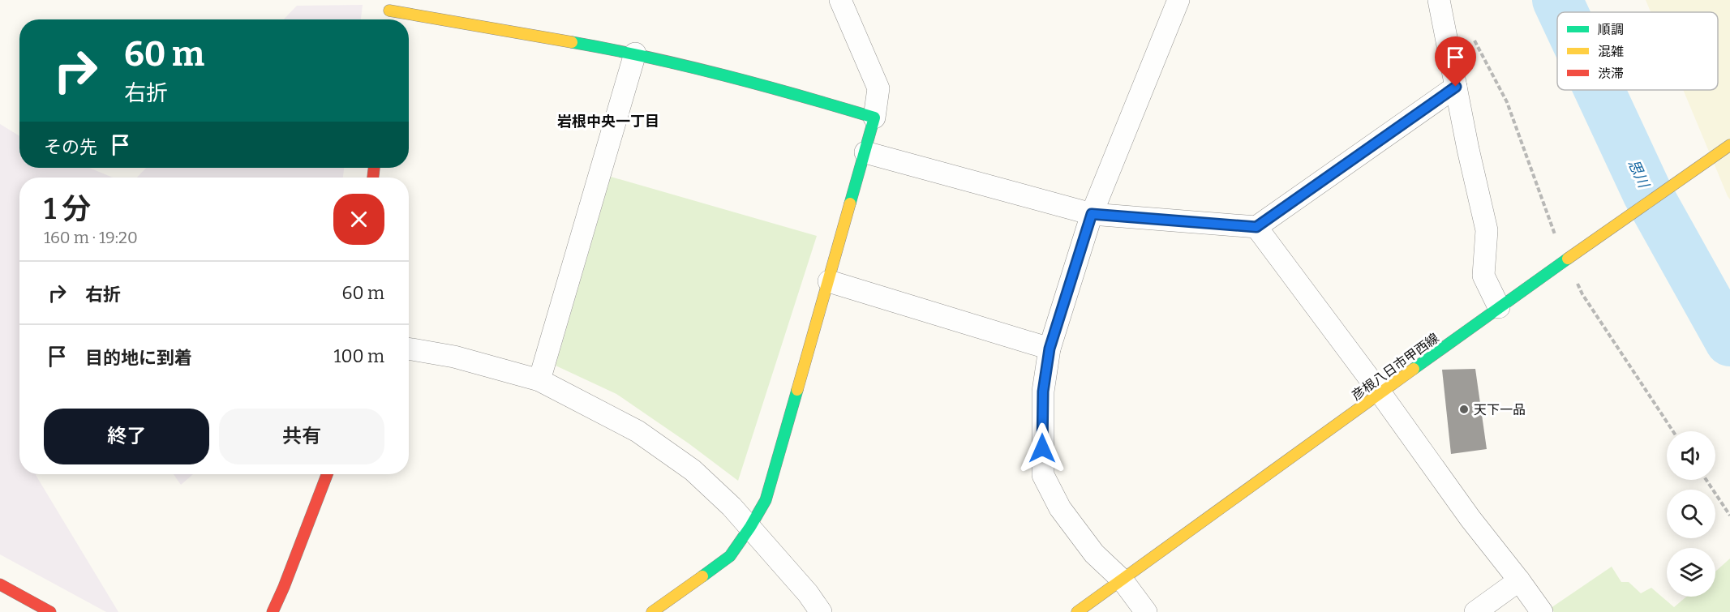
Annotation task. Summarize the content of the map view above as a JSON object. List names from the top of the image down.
{
  "streets": {
    "street": ["彦根八日市甲西線"]
  },
  "districts": ["岩根中央一丁目"],
  "water": ["思川"],
  "places": ["天下一品"],
  "legend": ["順調", "混雑", "渋滞"],
  "page": {
    "turn": ["60 m", "右折"],
    "then": "その先",
    "heading": ["1 分", "160 m · 19:20"],
    "list": [
      {
        "name": "右折",
        "value": "60 m"
      },
      {
        "name": "目的地に到着",
        "value": "100 m"
      }
    ],
    "buttons": ["終了", "共有"]
  }
}
